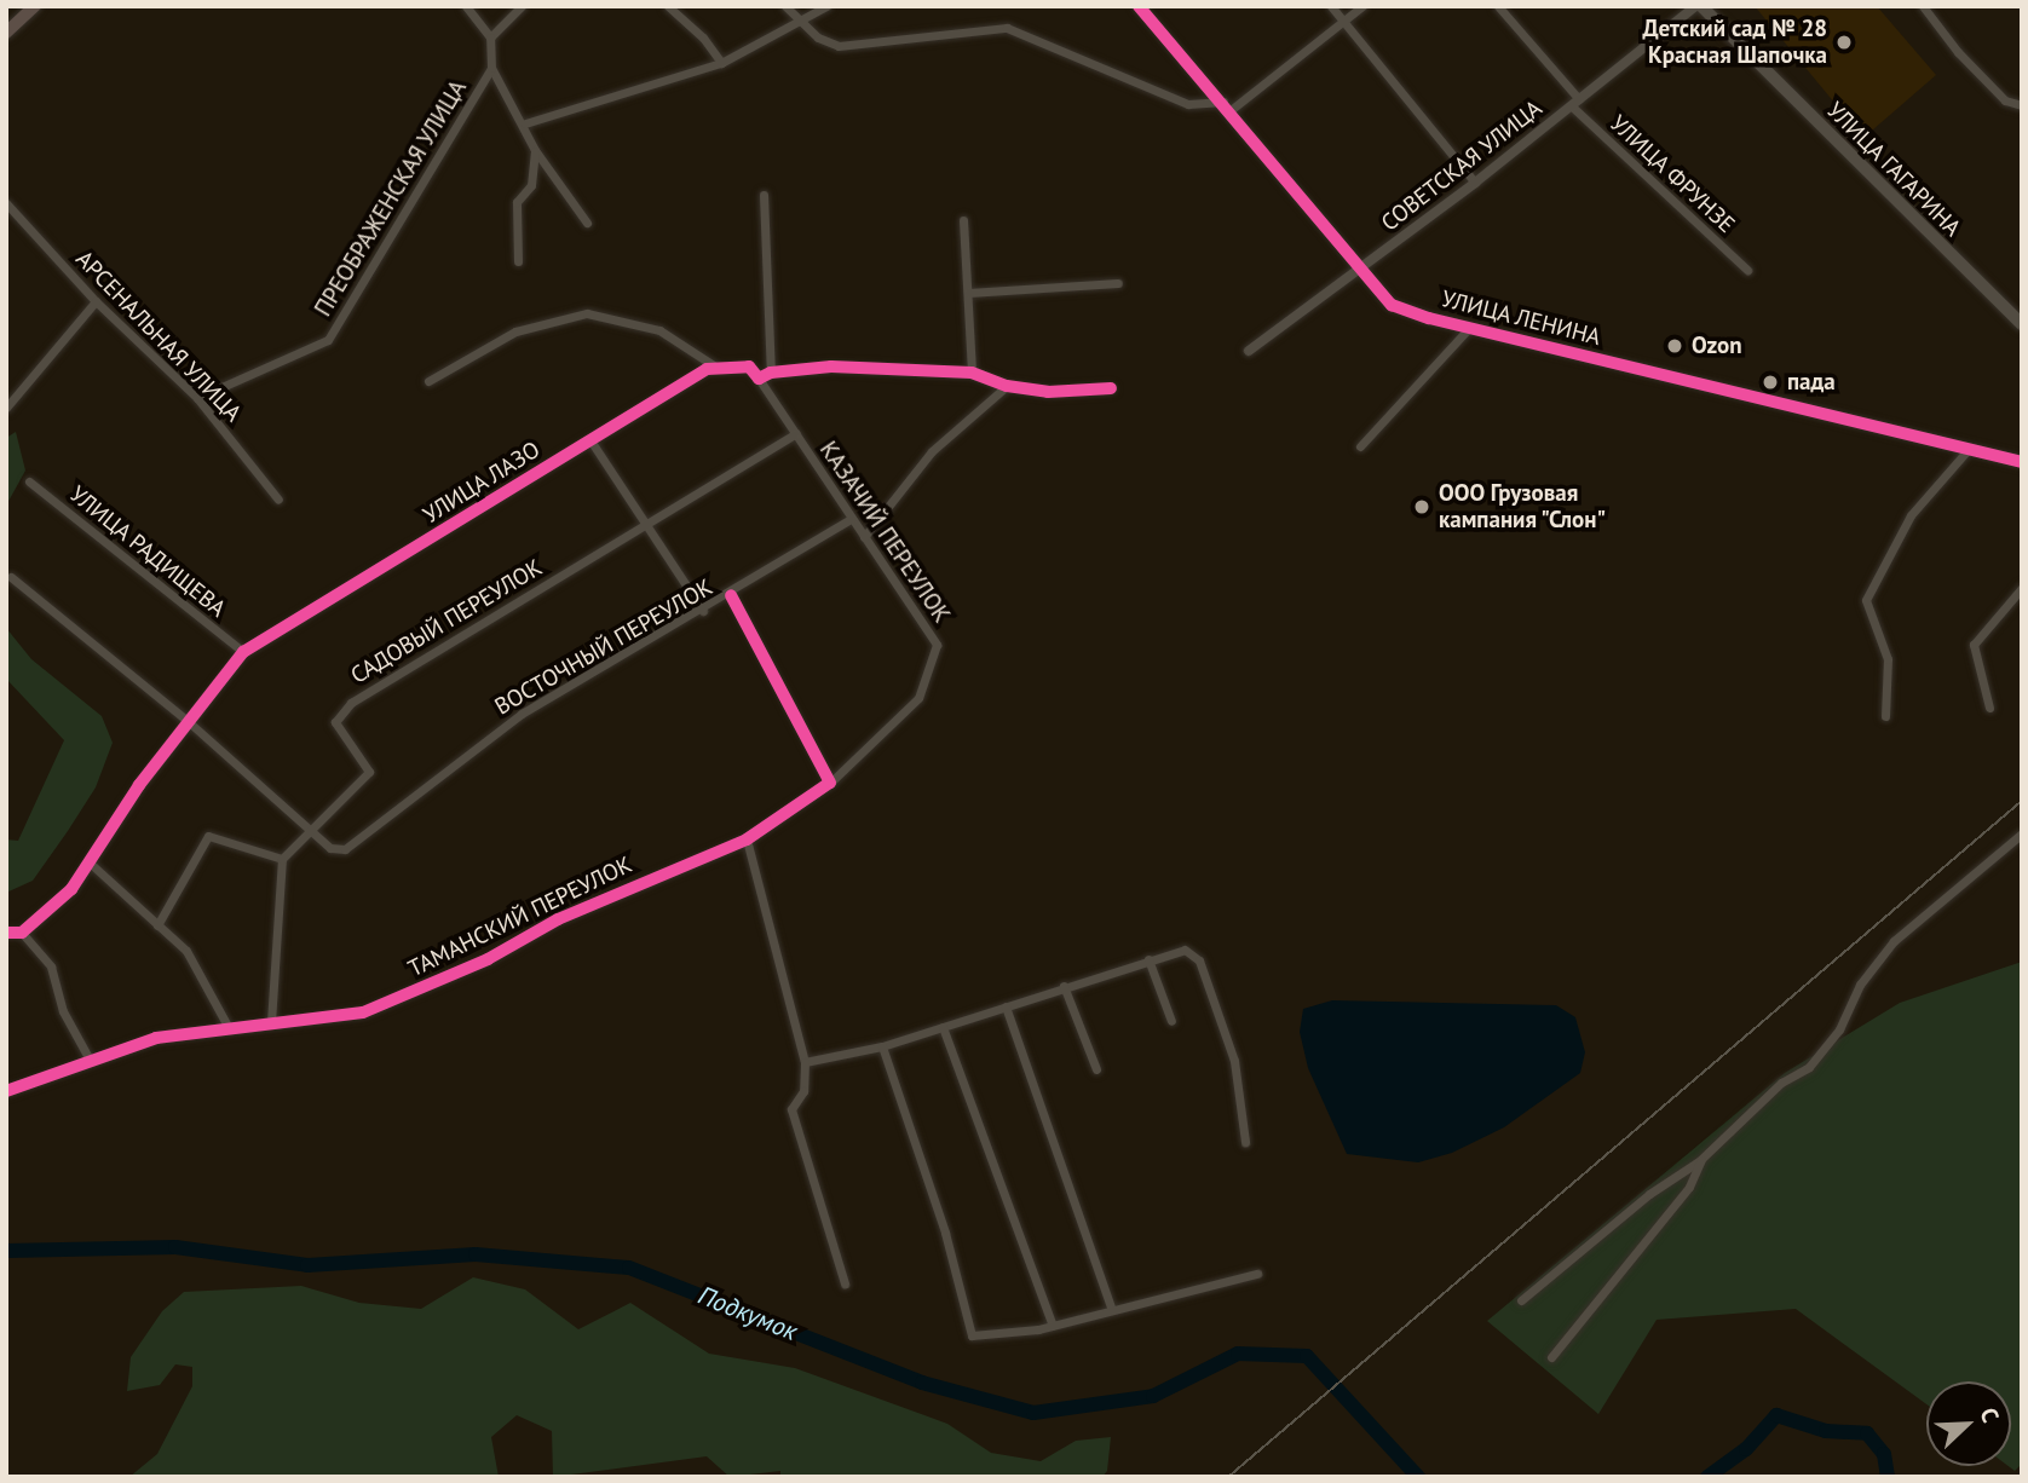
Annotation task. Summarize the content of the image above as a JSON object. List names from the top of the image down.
{
  "streets": {
    "main road": ["УЛИЦА ГАГАРИНА"],
    "street": [
      "СОВЕТСКАЯ УЛИЦА",
      "УЛИЦА ФРУНЗЕ",
      "ПРЕОБРАЖЕНСКАЯ УЛИЦА",
      "УЛИЦА ЛЕНИНА",
      "АРСЕНАЛЬНАЯ УЛИЦА",
      "УЛИЦА ЛАЗО",
      "КАЗАЧИЙ ПЕРЕУЛОК",
      "УЛИЦА РАДИЩЕВА",
      "САДОВЫЙ ПЕРЕУЛОК",
      "ВОСТОЧНЫЙ ПЕРЕУЛОК",
      "ТАМАНСКИЙ ПЕРЕУЛОК"
    ]
  },
  "crossings": [
    ["СОВЕТСКАЯ УЛИЦА", "УЛИЦА ФРУНЗЕ"],
    ["СОВЕТСКАЯ УЛИЦА", "УЛИЦА ЛЕНИНА"],
    ["ПРЕОБРАЖЕНСКАЯ УЛИЦА", "АРСЕНАЛЬНАЯ УЛИЦА"],
    ["УЛИЦА ЛАЗО", "УЛИЦА РАДИЩЕВА"],
    ["КАЗАЧИЙ ПЕРЕУЛОК", "САДОВЫЙ ПЕРЕУЛОК"],
    ["КАЗАЧИЙ ПЕРЕУЛОК", "ВОСТОЧНЫЙ ПЕРЕУЛОК"],
    ["КАЗАЧИЙ ПЕРЕУЛОК", "ТАМАНСКИЙ ПЕРЕУЛОК"],
    ["САДОВЫЙ ПЕРЕУЛОК", "ВОСТОЧНЫЙ ПЕРЕУЛОК"]
  ],
  "water": ["Подкумок"],
  "places": [
    "Детский сад № 28 Красная Шапочка",
    "Ozon",
    "пада",
    "ООО Грузовая кампания \"Слон\""
  ],
  "north": "top right"
}
